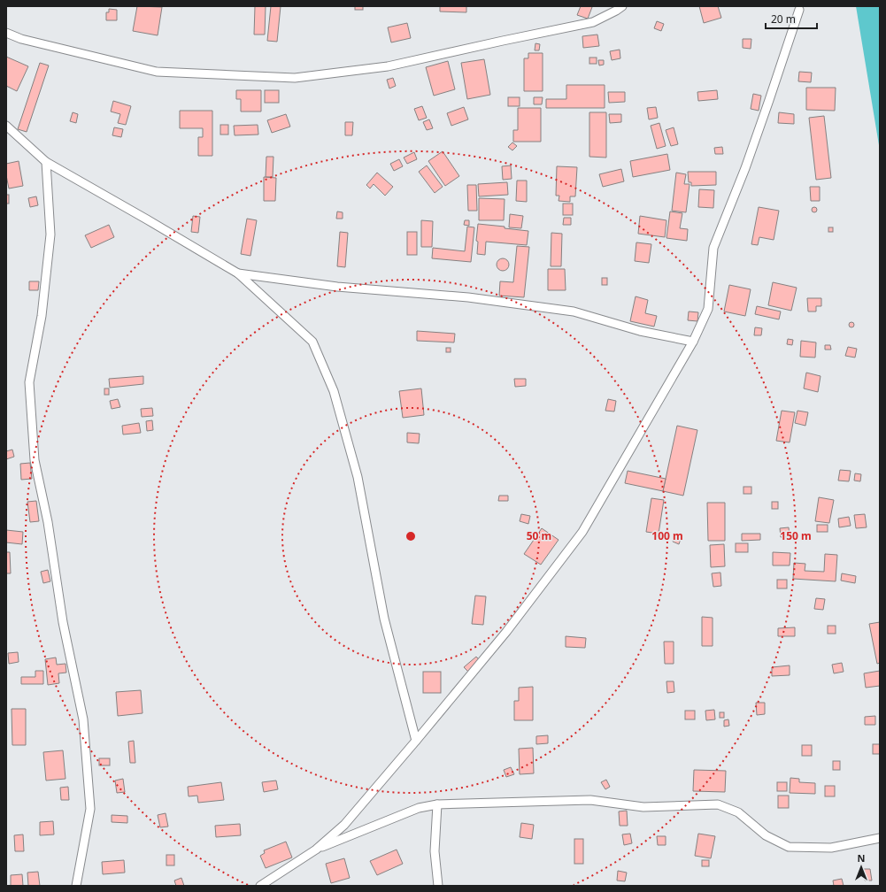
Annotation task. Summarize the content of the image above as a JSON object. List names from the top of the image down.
{
  "scale_bar": "20 m",
  "north": "top",
  "rings": ["50 m", "100 m", "150 m"]
}
